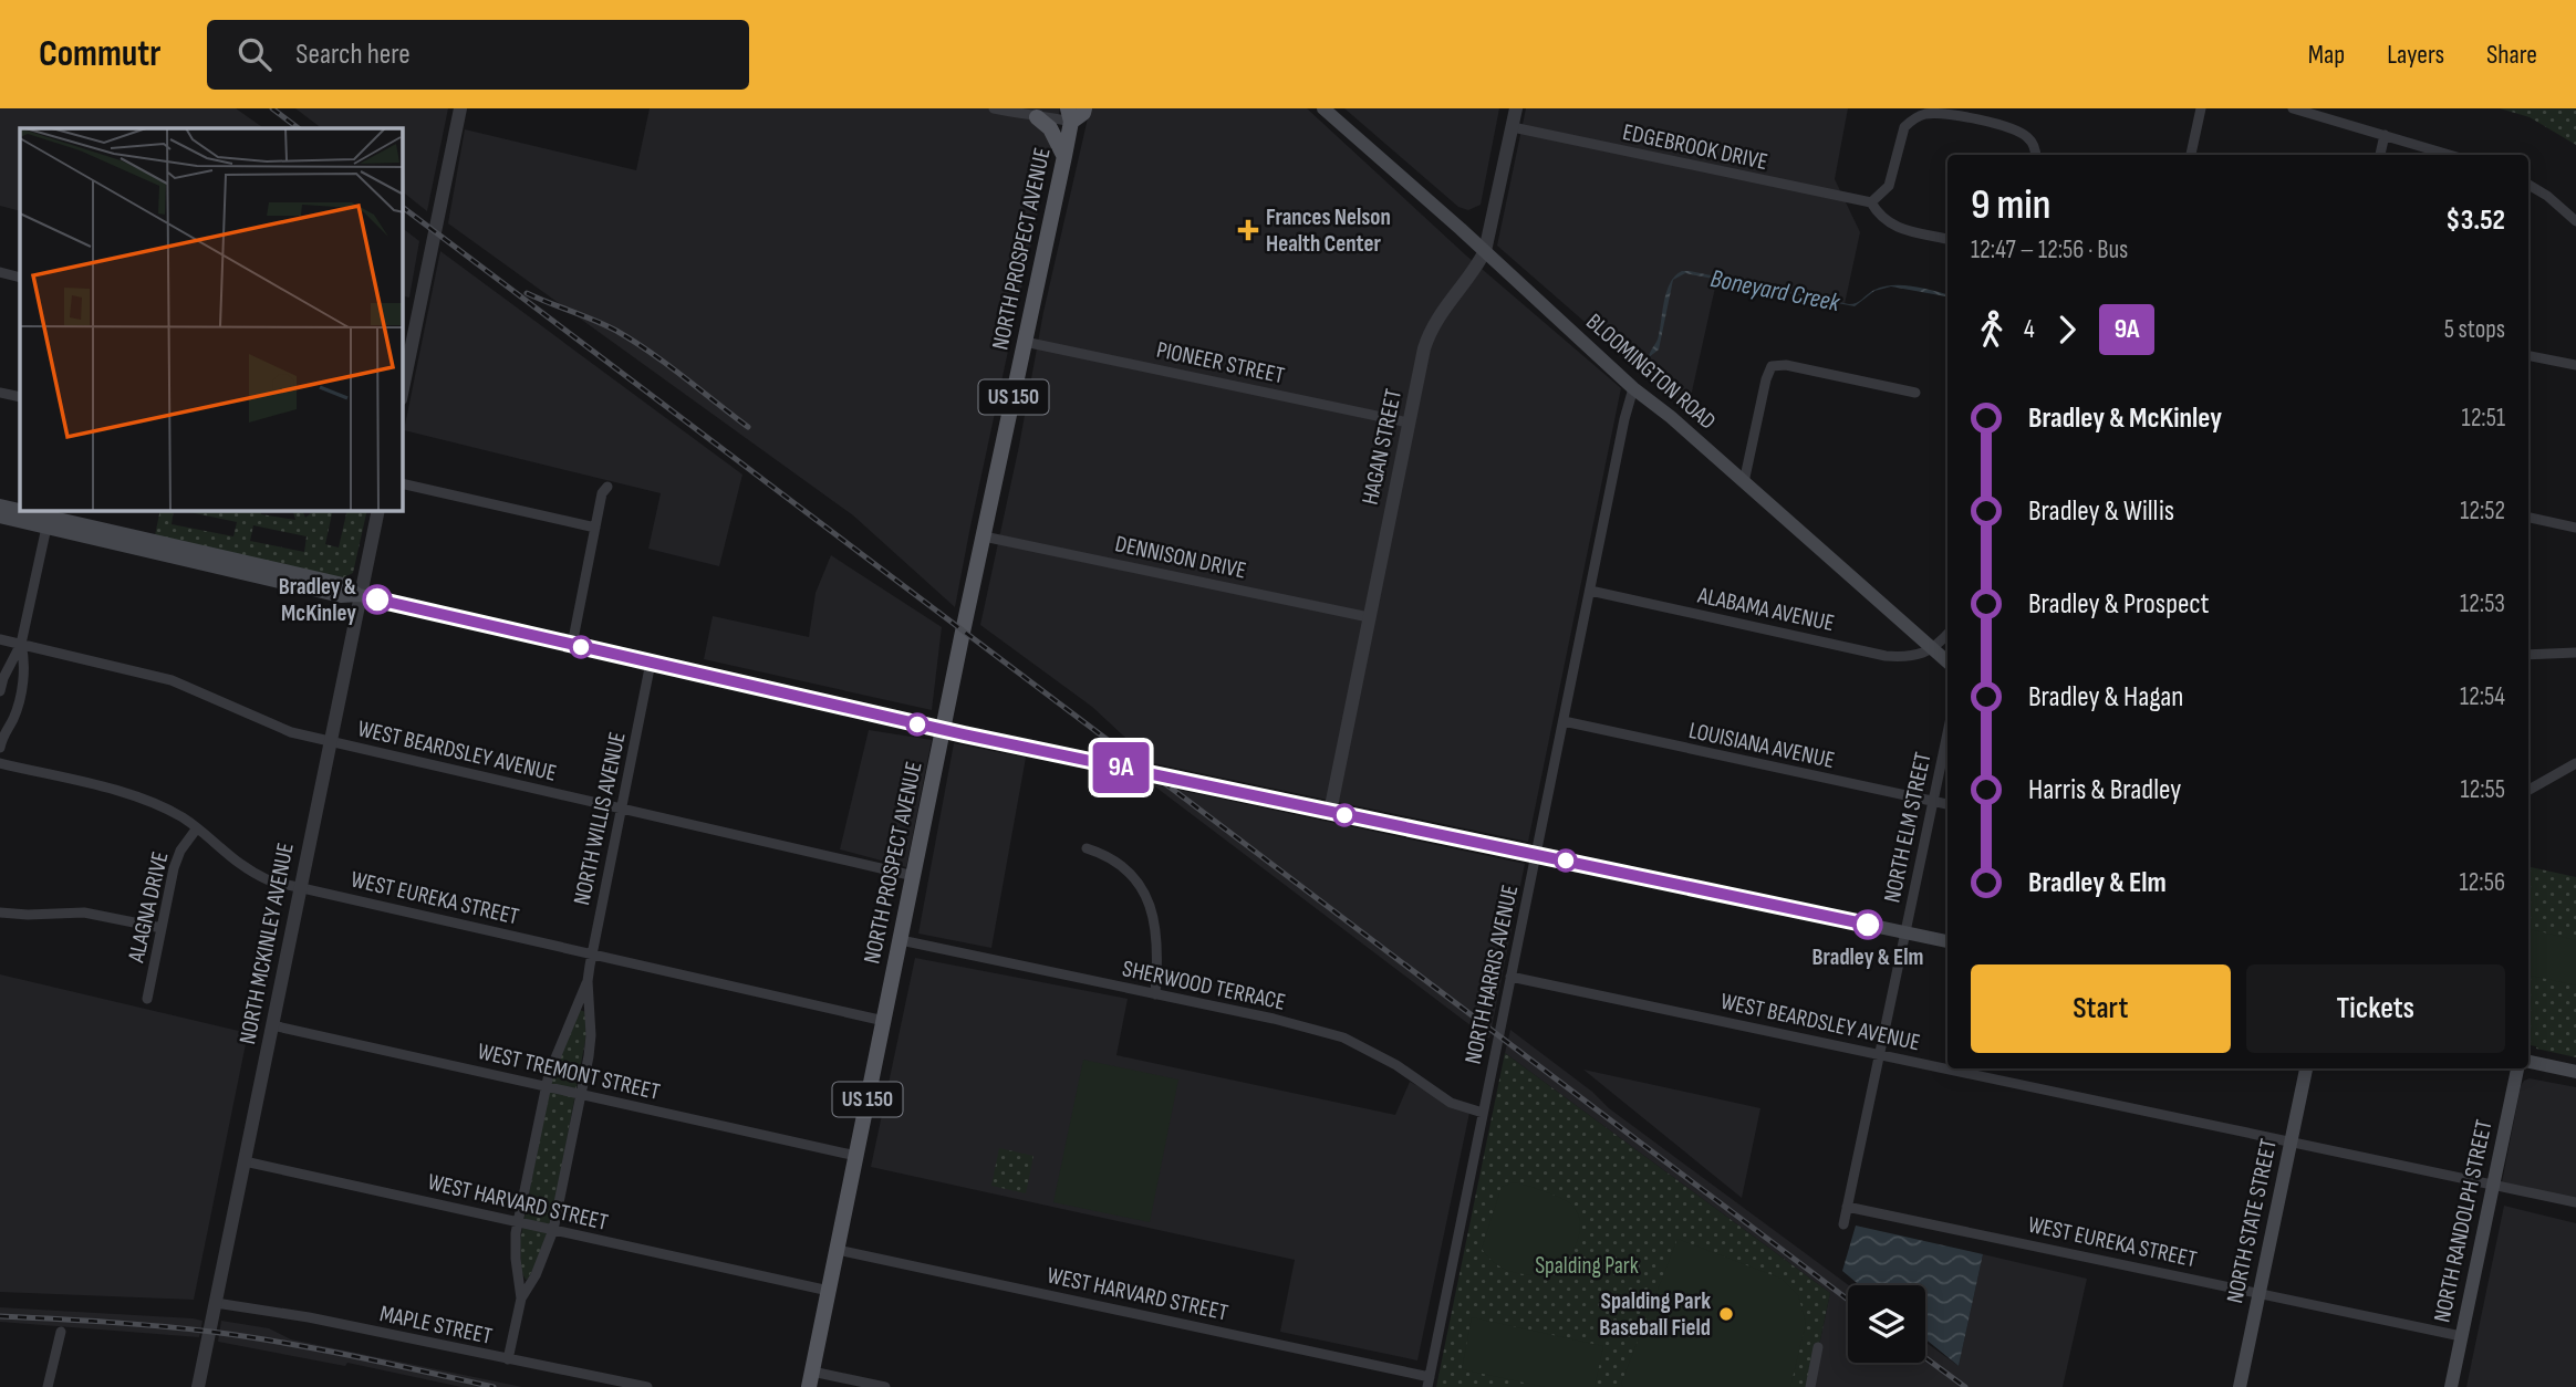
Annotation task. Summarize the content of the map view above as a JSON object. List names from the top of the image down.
{
  "streets": {
    "main road": [
      "NORTH PROSPECT AVENUE",
      "BLOOMINGTON ROAD",
      "US 150",
      "NORTH STATE STREET",
      "NORTH RANDOLPH STREET"
    ],
    "street": [
      "EDGEBROOK DRIVE",
      "PIONEER STREET",
      "HAGAN STREET",
      "DENNISON DRIVE",
      "ALABAMA AVENUE",
      "LOUISIANA AVENUE",
      "WEST BEARDSLEY AVENUE",
      "NORTH WILLIS AVENUE",
      "NORTH ELM STREET",
      "WEST EUREKA STREET",
      "ALAGNA DRIVE",
      "NORTH MCKINLEY AVENUE",
      "NORTH HARRIS AVENUE",
      "SHERWOOD TERRACE",
      "WEST TREMONT STREET",
      "WEST HARVARD STREET",
      "MAPLE STREET"
    ]
  },
  "crossings": [
    ["EDGEBROOK DRIVE", "HAGAN STREET"],
    ["NORTH PROSPECT AVENUE", "PIONEER STREET"],
    ["NORTH PROSPECT AVENUE", "DENNISON DRIVE"],
    ["NORTH PROSPECT AVENUE", "WEST BEARDSLEY AVENUE"],
    ["NORTH PROSPECT AVENUE", "WEST EUREKA STREET"],
    ["NORTH PROSPECT AVENUE", "SHERWOOD TERRACE"],
    ["NORTH PROSPECT AVENUE", "WEST TREMONT STREET"],
    ["NORTH PROSPECT AVENUE", "WEST HARVARD STREET"],
    ["PIONEER STREET", "HAGAN STREET"],
    ["BLOOMINGTON ROAD", "HAGAN STREET"],
    ["BLOOMINGTON ROAD", "ALABAMA AVENUE"],
    ["BLOOMINGTON ROAD", "NORTH HARRIS AVENUE"],
    ["HAGAN STREET", "DENNISON DRIVE"],
    ["ALABAMA AVENUE", "NORTH HARRIS AVENUE"],
    ["LOUISIANA AVENUE", "NORTH ELM STREET"],
    ["LOUISIANA AVENUE", "NORTH HARRIS AVENUE"],
    ["WEST BEARDSLEY AVENUE", "NORTH WILLIS AVENUE"],
    ["WEST BEARDSLEY AVENUE", "NORTH ELM STREET"],
    ["WEST BEARDSLEY AVENUE", "NORTH MCKINLEY AVENUE"],
    ["WEST BEARDSLEY AVENUE", "NORTH HARRIS AVENUE"],
    ["WEST BEARDSLEY AVENUE", "NORTH STATE STREET"],
    ["WEST BEARDSLEY AVENUE", "NORTH RANDOLPH STREET"],
    ["NORTH WILLIS AVENUE", "WEST EUREKA STREET"],
    ["NORTH WILLIS AVENUE", "WEST TREMONT STREET"],
    ["NORTH WILLIS AVENUE", "WEST HARVARD STREET"],
    ["NORTH WILLIS AVENUE", "MAPLE STREET"],
    ["NORTH ELM STREET", "WEST EUREKA STREET"],
    ["WEST EUREKA STREET", "ALAGNA DRIVE"],
    ["WEST EUREKA STREET", "NORTH MCKINLEY AVENUE"],
    ["WEST EUREKA STREET", "NORTH STATE STREET"],
    ["WEST EUREKA STREET", "NORTH RANDOLPH STREET"],
    ["NORTH MCKINLEY AVENUE", "WEST TREMONT STREET"],
    ["NORTH MCKINLEY AVENUE", "WEST HARVARD STREET"],
    ["NORTH MCKINLEY AVENUE", "MAPLE STREET"],
    ["NORTH HARRIS AVENUE", "SHERWOOD TERRACE"],
    ["NORTH HARRIS AVENUE", "WEST HARVARD STREET"]
  ],
  "water": ["Boneyard Creek"],
  "parks": ["Spalding Park"],
  "places": {
    "health": ["Frances Nelson Health Center"],
    "other": ["Bradley & McKinley", "Bradley & Elm", "Spalding Park Baseball Field"]
  },
  "lines": ["bus line 9A"],
  "page": {
    "header": "Commutr",
    "search": "Search here",
    "nav": ["Map", "Layers", "Share"],
    "on_map": "9A",
    "heading": ["9 min", "12:47 – 12:56 · Bus", "$3.52"],
    "legs": ["4", "9A", "5 stops"],
    "list": [
      {
        "name": "Bradley & McKinley",
        "value": "12:51"
      },
      {
        "name": "Bradley & Willis",
        "value": "12:52"
      },
      {
        "name": "Bradley & Prospect",
        "value": "12:53"
      },
      {
        "name": "Bradley & Hagan",
        "value": "12:54"
      },
      {
        "name": "Harris & Bradley",
        "value": "12:55"
      },
      {
        "name": "Bradley & Elm",
        "value": "12:56"
      }
    ],
    "buttons": ["Start", "Tickets"]
  }
}
